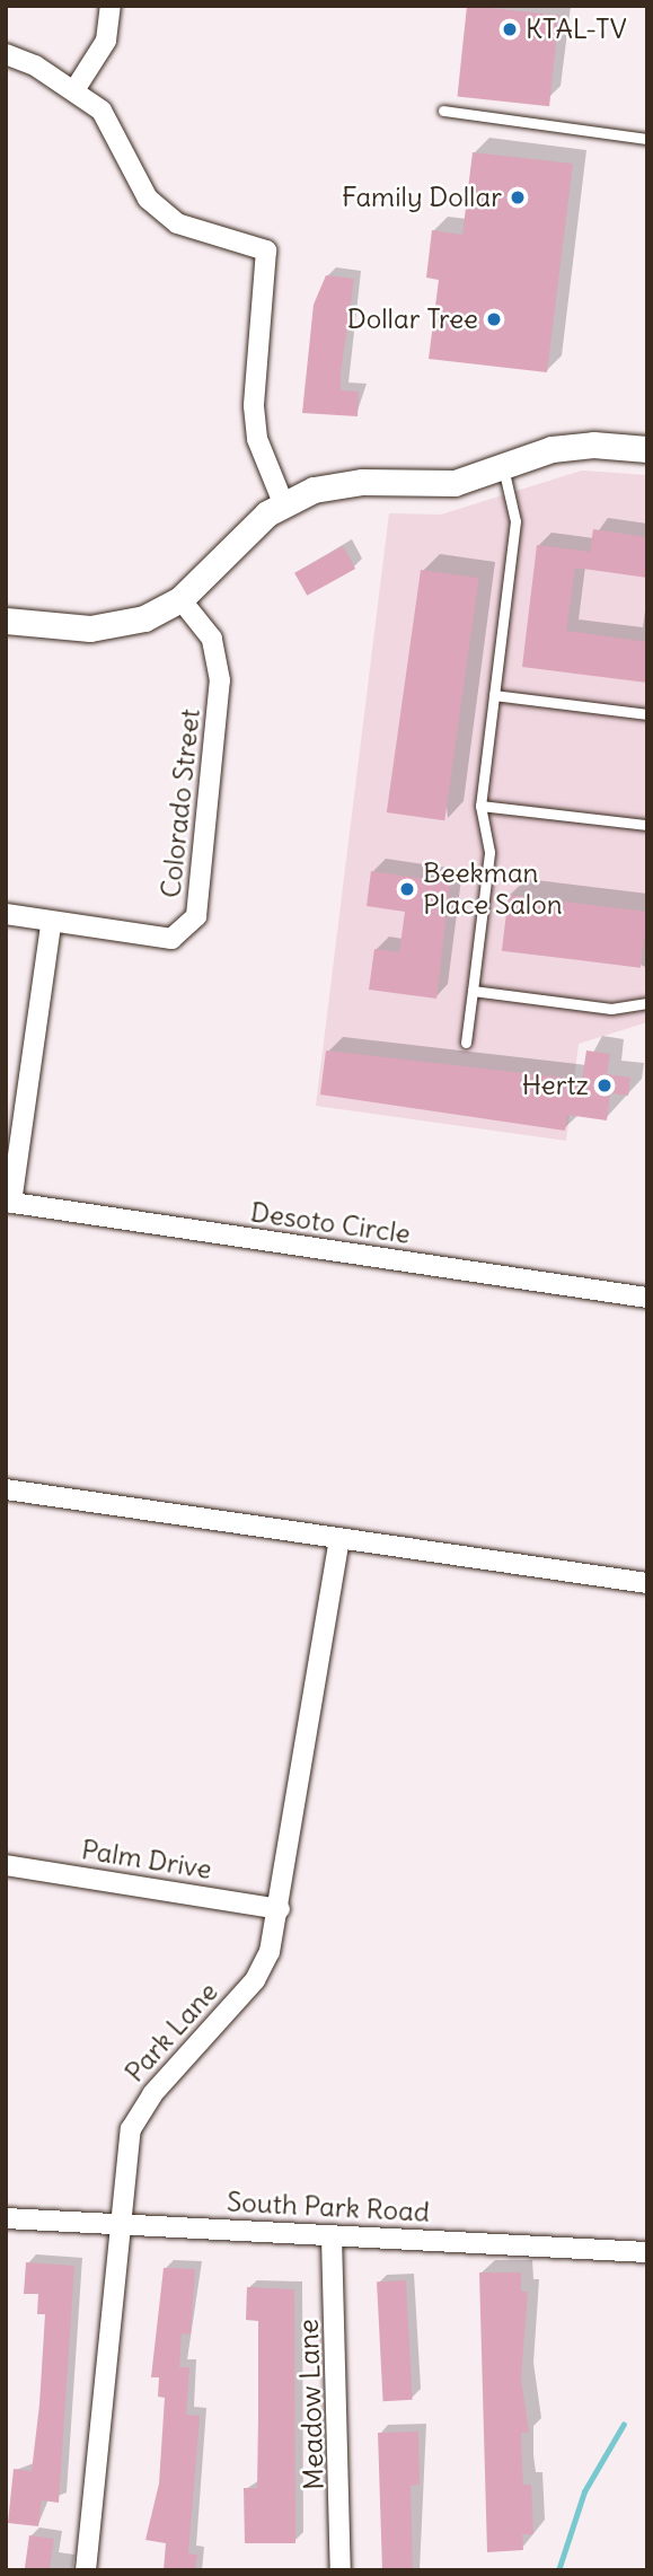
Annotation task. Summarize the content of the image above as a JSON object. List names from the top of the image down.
{
  "streets": {
    "street": [
      "Colorado Street",
      "Desoto Circle",
      "Palm Drive",
      "Park Lane",
      "South Park Road",
      "Meadow Lane"
    ]
  },
  "crossings": [
    ["Palm Drive", "Park Lane"],
    ["Park Lane", "South Park Road"],
    ["South Park Road", "Meadow Lane"]
  ],
  "places": [
    "KTAL-TV",
    "Family Dollar",
    "Dollar Tree",
    "Beekman Place Salon",
    "Hertz"
  ]
}
